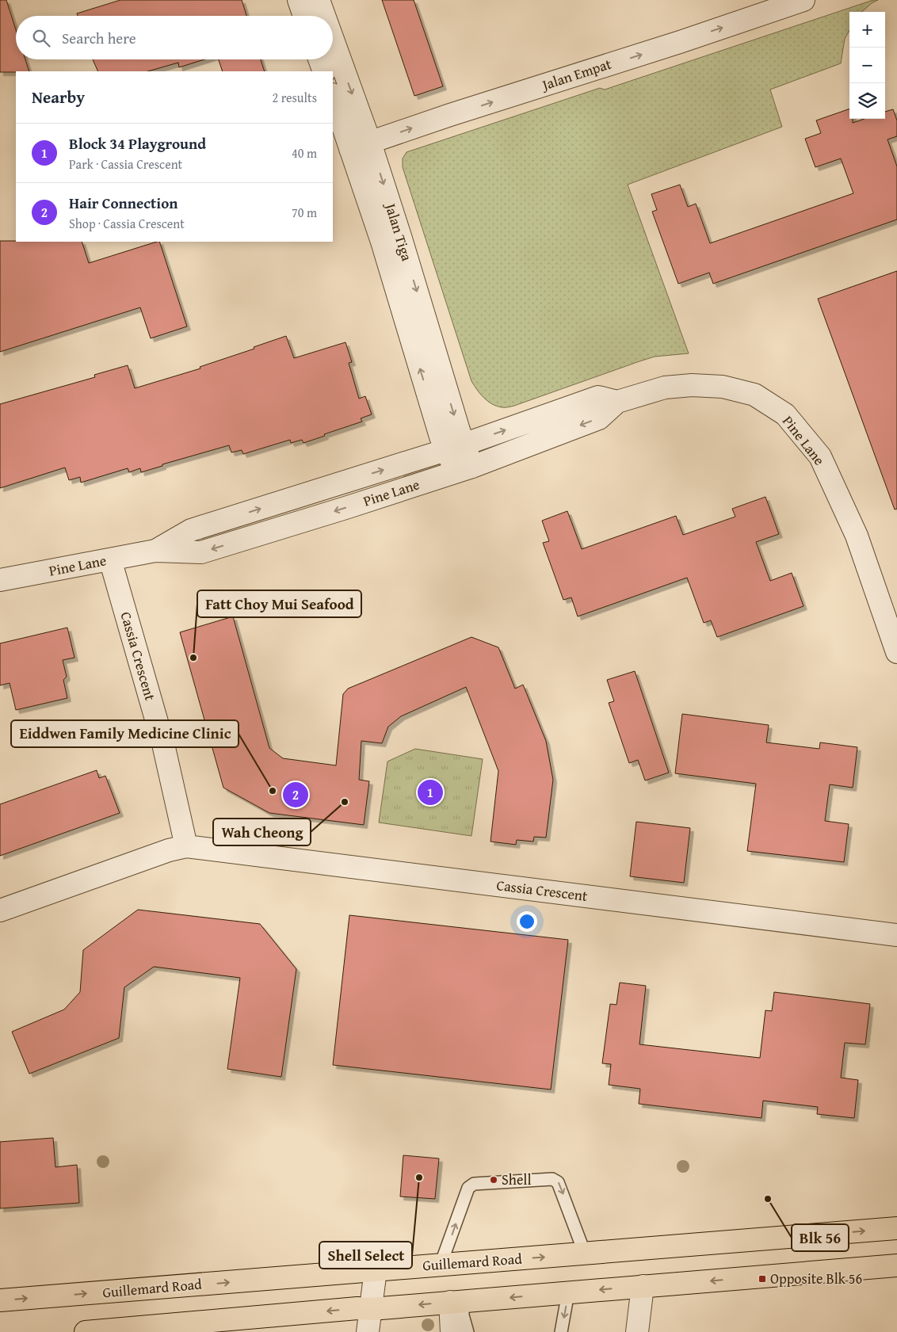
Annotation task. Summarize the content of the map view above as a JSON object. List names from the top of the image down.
{
  "streets": {
    "main road": ["Guillemard Road"],
    "street": [
      "Jalan Empat",
      "Jalan Tiga",
      "Pine Lane",
      "Cassia Crescent"
    ]
  },
  "crossings": [
    ["Jalan Empat", "Jalan Tiga"],
    ["Jalan Tiga", "Pine Lane"],
    ["Pine Lane", "Cassia Crescent"]
  ],
  "one_way": ["Jalan Empat"],
  "places": {
    "other": [
      "Fatt Choy Mui Seafood",
      "Eiddwen Family Medicine Clinic",
      "Wah Cheong",
      "Shell Select",
      "Shell",
      "Blk 56"
    ],
    "transit": ["Opposite Blk 56"]
  },
  "page": {
    "map_buttons": ["+", "−"],
    "search": "Search here",
    "heading": ["Nearby", "2 results"],
    "list": [
      {
        "mark": "1",
        "name": "Block 34 Playground",
        "note": "Park · Cassia Crescent",
        "value": "40 m"
      },
      {
        "mark": "2",
        "name": "Hair Connection",
        "note": "Shop · Cassia Crescent",
        "value": "70 m"
      }
    ],
    "pins": ["1", "2"]
  }
}
